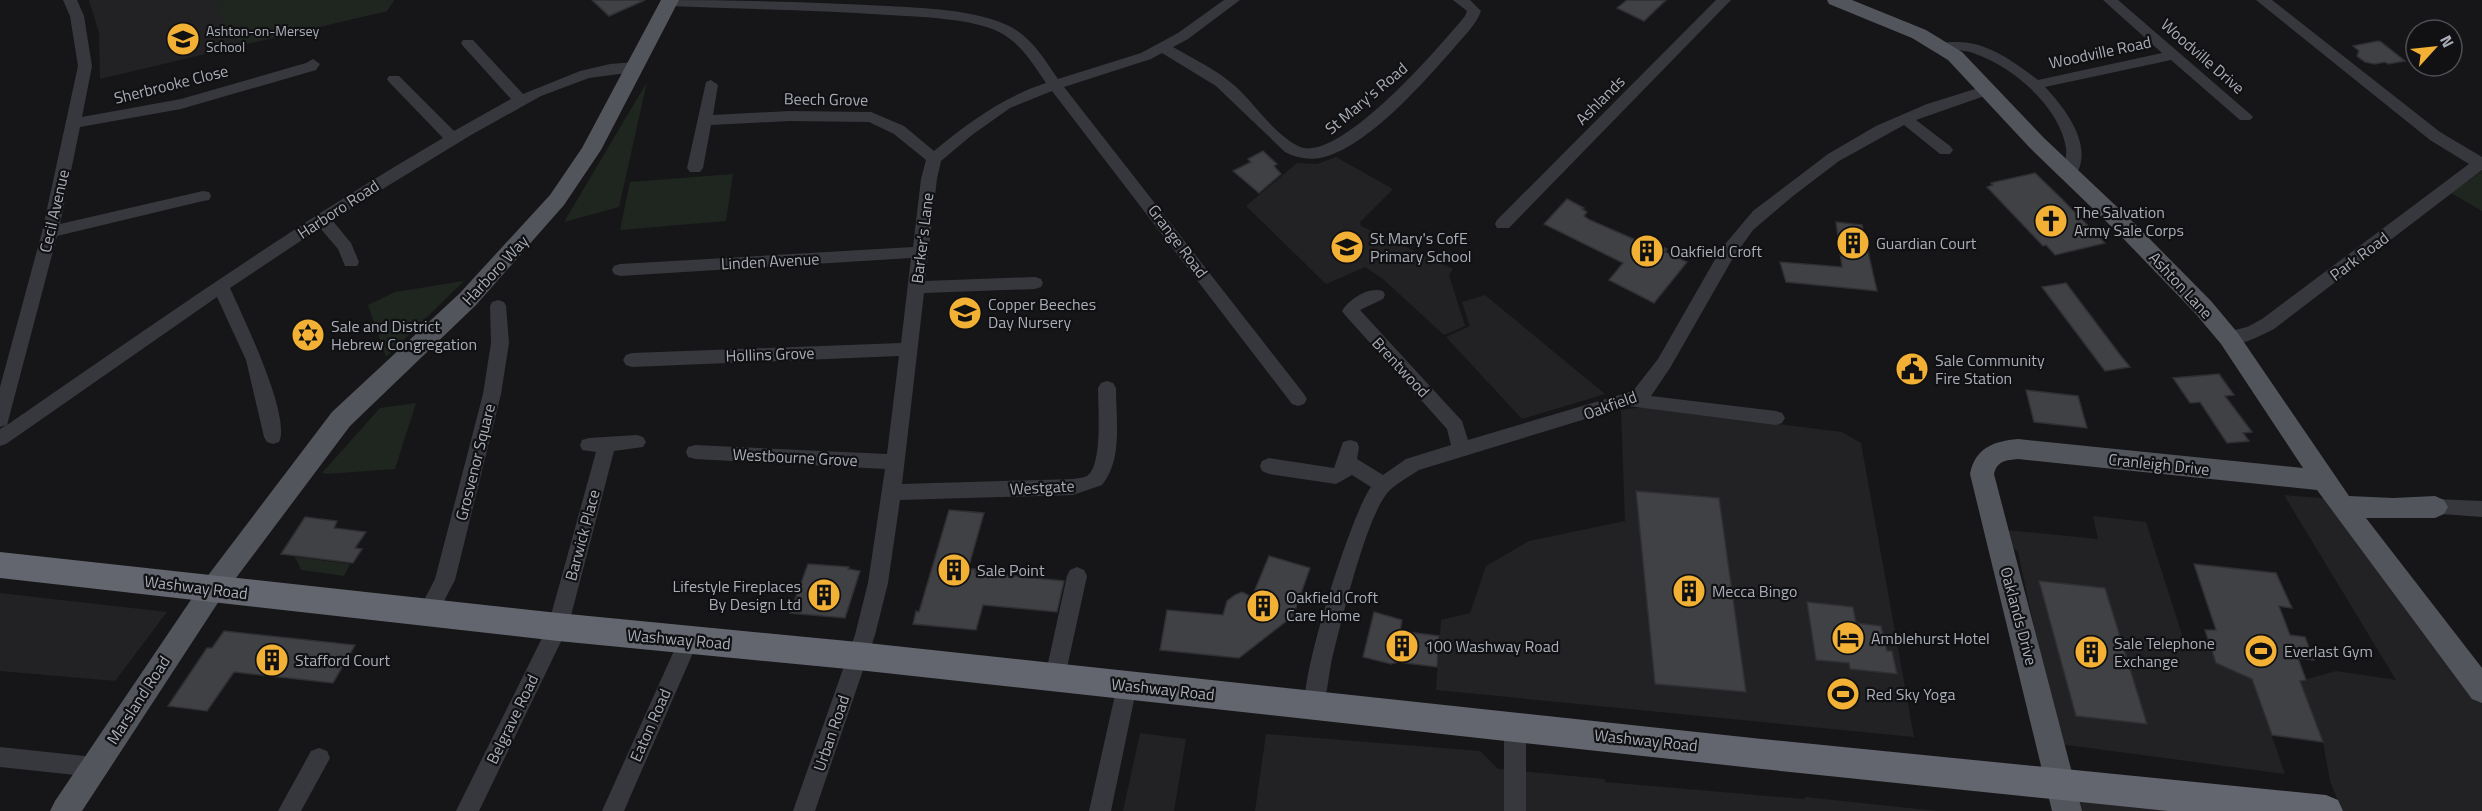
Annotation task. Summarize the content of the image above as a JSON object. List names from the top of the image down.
{
  "streets": {
    "highway": ["Washway Road"],
    "main road": [
      "Harboro Way",
      "Ashton Lane",
      "Cranleigh Drive",
      "Oaklands Drive",
      "Marsland Road"
    ],
    "street": [
      "Woodville Road",
      "Woodville Drive",
      "Sherbrooke Close",
      "St Mary's Road",
      "Beech Grove",
      "Ashlands",
      "Harboro Road",
      "Cecil Avenue",
      "Barker's Lane",
      "Grange Road",
      "Park Road",
      "Linden Avenue",
      "Hollins Grove",
      "Brentwood",
      "Oakfield",
      "Westbourne Grove",
      "Grosvenor Square",
      "Westgate",
      "Barwick Place",
      "Belgrave Road",
      "Eaton Road",
      "Urban Road"
    ]
  },
  "crossings": [
    ["Woodville Road", "Woodville Drive"],
    ["Sherbrooke Close", "Cecil Avenue"],
    ["Beech Grove", "Barker's Lane"],
    ["Harboro Road", "Cecil Avenue"],
    ["Harboro Road", "Harboro Way"],
    ["Barker's Lane", "Linden Avenue"],
    ["Barker's Lane", "Hollins Grove"],
    ["Barker's Lane", "Westbourne Grove"],
    ["Barker's Lane", "Westgate"],
    ["Barker's Lane", "Washway Road"],
    ["Barker's Lane", "Urban Road"],
    ["Park Road", "Ashton Lane"],
    ["Harboro Way", "Washway Road"],
    ["Harboro Way", "Marsland Road"],
    ["Ashton Lane", "Oakfield"],
    ["Ashton Lane", "Cranleigh Drive"],
    ["Brentwood", "Oakfield"],
    ["Oakfield", "Washway Road"],
    ["Grosvenor Square", "Washway Road"],
    ["Cranleigh Drive", "Oaklands Drive"],
    ["Barwick Place", "Washway Road"],
    ["Barwick Place", "Belgrave Road"],
    ["Washway Road", "Oaklands Drive"],
    ["Washway Road", "Marsland Road"],
    ["Washway Road", "Belgrave Road"],
    ["Washway Road", "Eaton Road"],
    ["Washway Road", "Urban Road"]
  ],
  "places": {
    "school or university": ["Ashton-on-Mersey School", "St Mary's CofE Primary School", "Copper Beeches Day Nursery"],
    "church": ["The Salvation Army Sale Corps"],
    "building": [
      "Guardian Court",
      "Oakfield Croft",
      "Sale Point",
      "Mecca Bingo",
      "Lifestyle Fireplaces By Design Ltd",
      "Oakfield Croft Care Home",
      "100 Washway Road",
      "Sale Telephone Exchange",
      "Stafford Court"
    ],
    "synagogue": ["Sale and District Hebrew Congregation"],
    "public building": ["Sale Community Fire Station"],
    "hotel": ["Amblehurst Hotel"],
    "sports": ["Everlast Gym", "Red Sky Yoga"]
  },
  "north": "top right"
}
